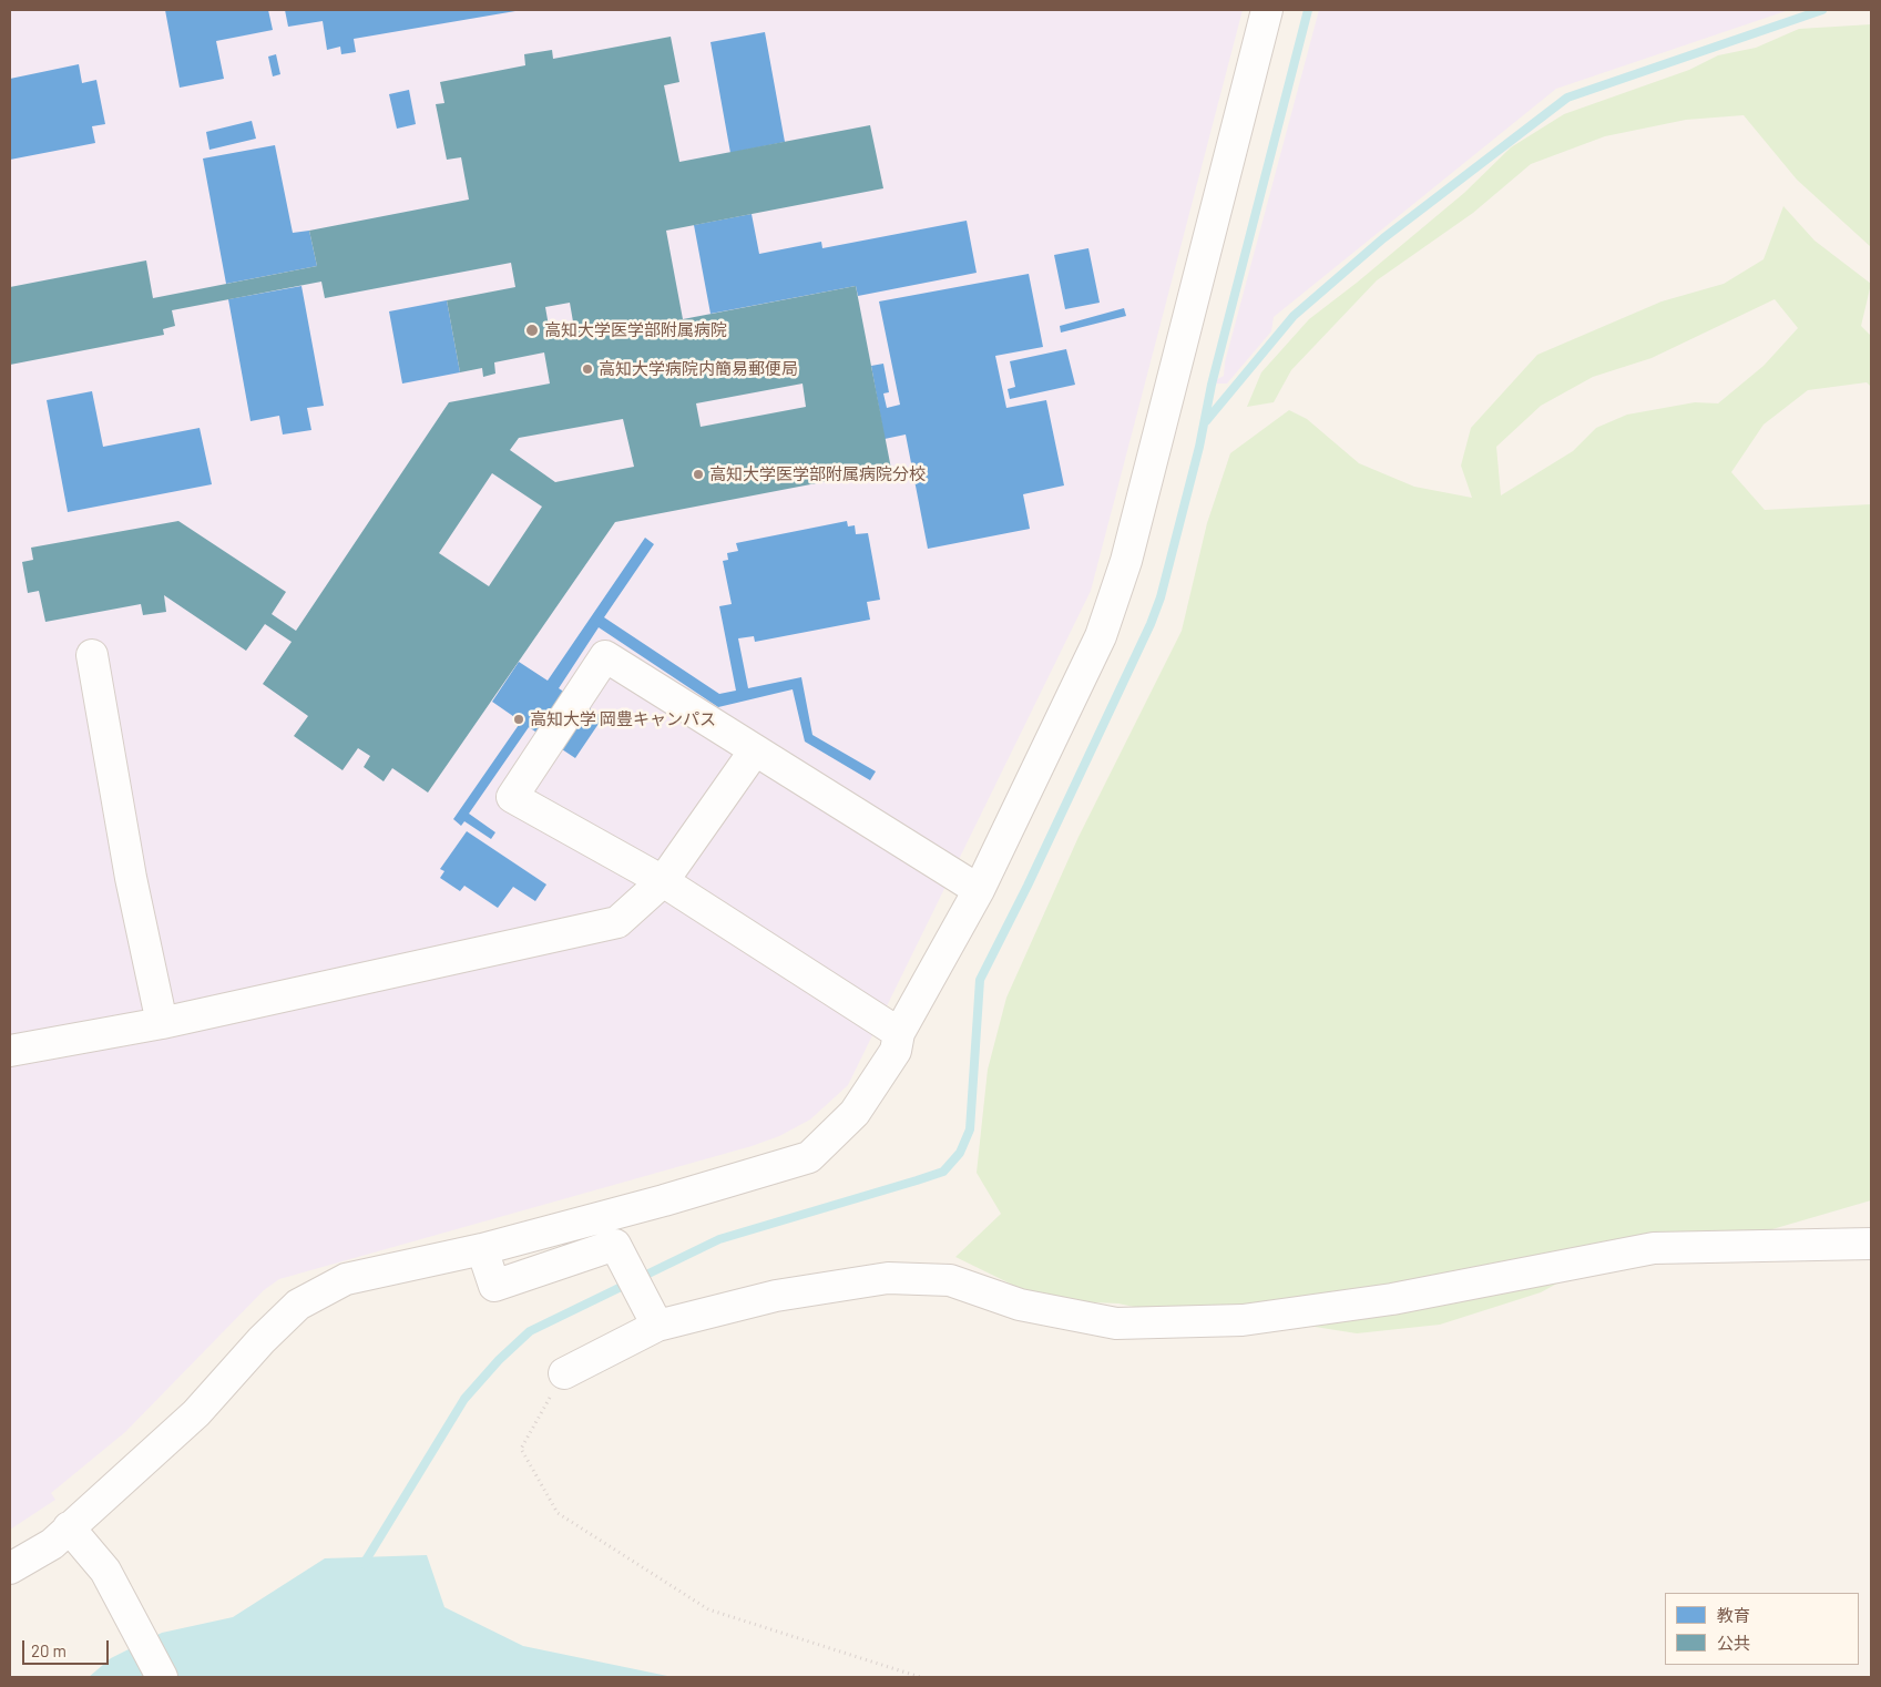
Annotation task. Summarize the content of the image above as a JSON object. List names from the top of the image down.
{
  "places": [
    "高知大学医学部附属病院",
    "高知大学病院内簡易郵便局",
    "高知大学医学部附属病院分校",
    "高知大学 岡豊キャンパス"
  ],
  "legend": ["教育", "公共"],
  "scale_bar": "20 m"
}
